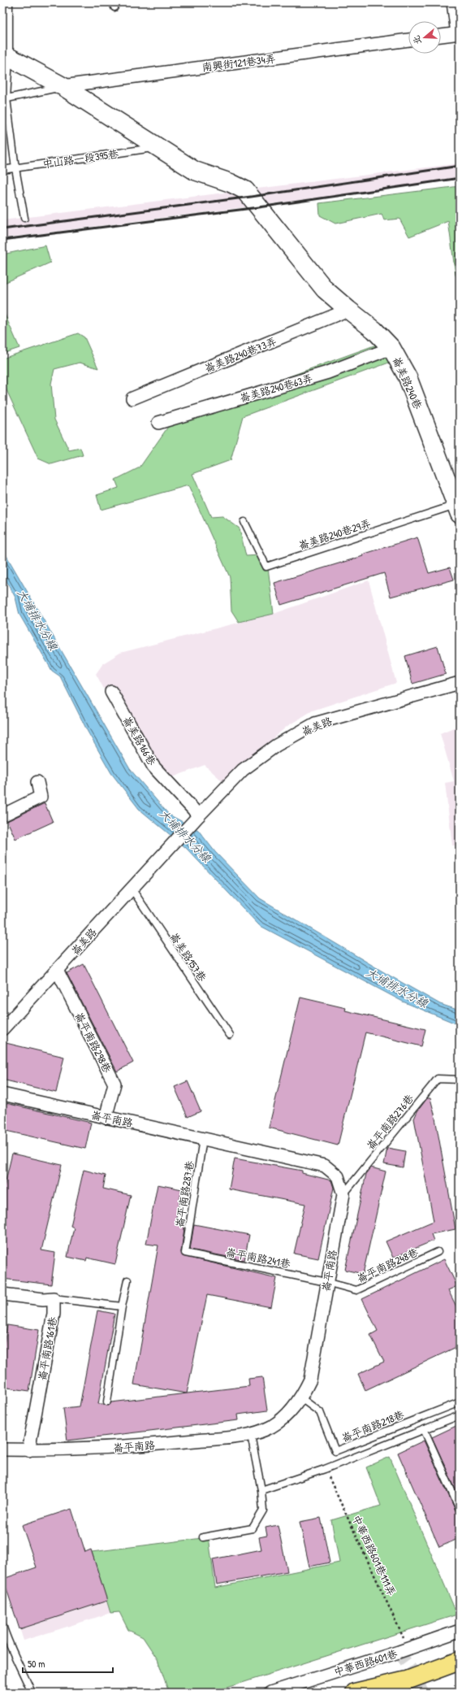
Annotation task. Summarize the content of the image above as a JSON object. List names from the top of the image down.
{
  "streets": {
    "street": [
      "南興街121巷34弄",
      "崙美路240巷73弄",
      "崙美路240巷",
      "崙美路240巷63弄",
      "崙美路",
      "崙美路166巷",
      "崙平南路298巷",
      "崙平南路",
      "崙平南路161巷",
      "中華西路601巷"
    ],
    "lane": [
      "中山路一段395巷",
      "崙美路240巷29弄",
      "崙美路157巷",
      "崙平南路276巷",
      "崙平南路287巷",
      "崙平南路241巷",
      "崙平南路248巷",
      "崙平南路218巷"
    ],
    "path": ["中華西路601巷111弄"]
  },
  "crossings": [
    ["中山路一段395巷", "崙美路240巷"],
    ["崙美路240巷73弄", "崙美路240巷"],
    ["崙美路240巷", "崙美路240巷63弄"],
    ["崙美路240巷", "崙美路240巷29弄"],
    ["崙美路", "崙美路166巷"],
    ["崙美路", "崙美路157巷"],
    ["崙美路", "崙平南路298巷"],
    ["崙平南路298巷", "崙平南路"],
    ["崙平南路", "崙平南路276巷"],
    ["崙平南路", "崙平南路287巷"],
    ["崙平南路", "崙平南路241巷"],
    ["崙平南路", "崙平南路248巷"],
    ["崙平南路", "崙平南路161巷"],
    ["崙平南路", "崙平南路218巷"],
    ["崙平南路287巷", "崙平南路241巷"],
    ["崙平南路241巷", "崙平南路248巷"],
    ["中華西路601巷111弄", "中華西路601巷"]
  ],
  "water": ["大埔排水分線"],
  "scale_bar": "50 m",
  "north": "left"
}
